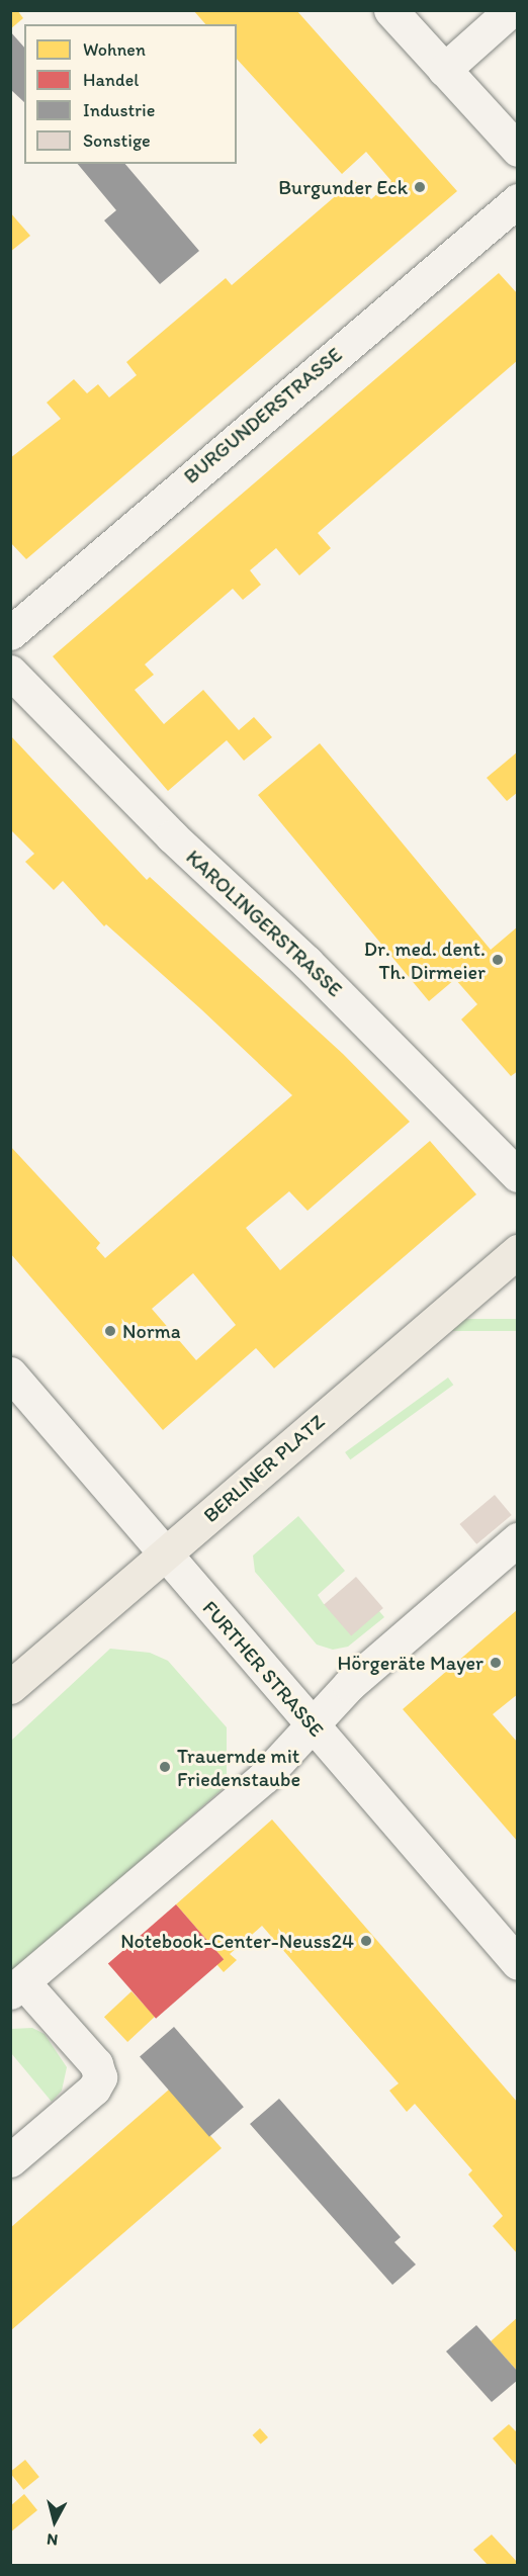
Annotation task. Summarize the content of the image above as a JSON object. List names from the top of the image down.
{
  "streets": {
    "main road": ["BERLINER PLATZ"],
    "street": ["BURGUNDERSTRASSE", "KAROLINGERSTRASSE", "FURTHER STRASSE"]
  },
  "crossings": [
    ["BERLINER PLATZ", "FURTHER STRASSE"]
  ],
  "places": [
    "Burgunder Eck",
    "Dr. med. dent. Th. Dirmeier",
    "Norma",
    "Hörgeräte Mayer",
    "Trauernde mit Friedenstaube",
    "Notebook-Center-Neuss24"
  ],
  "legend": [
    "Wohnen",
    "Handel",
    "Industrie",
    "Sonstige"
  ],
  "north": "bottom"
}
